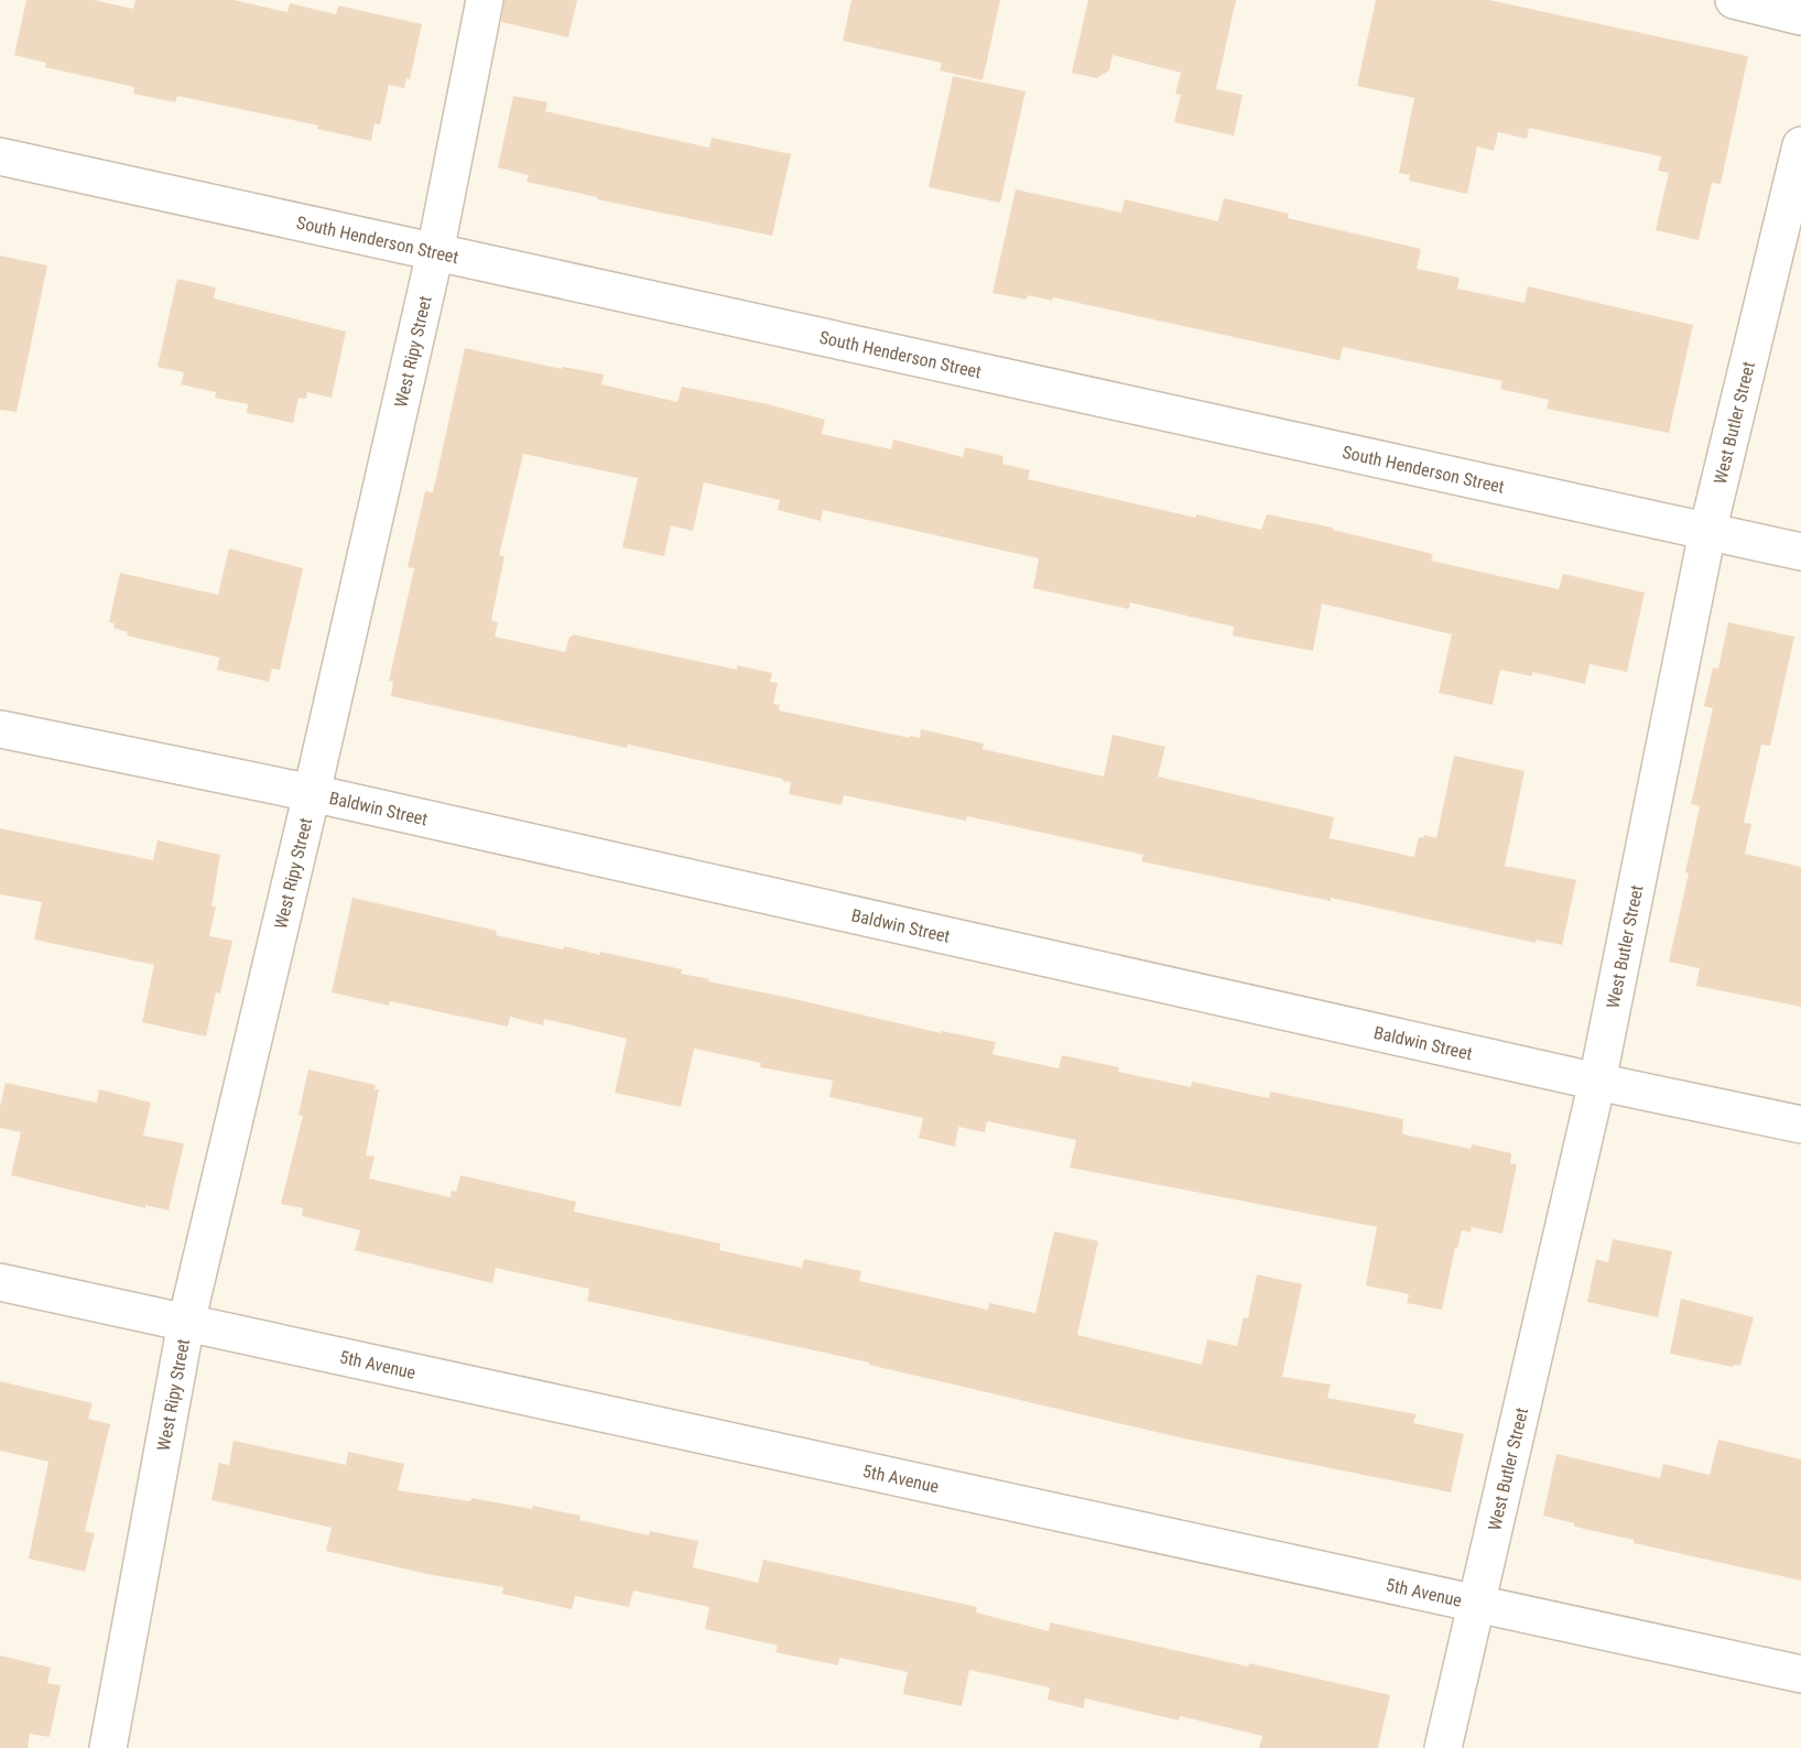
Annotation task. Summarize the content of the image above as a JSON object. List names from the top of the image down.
{
  "streets": {
    "street": [
      "South Henderson Street",
      "West Ripy Street",
      "West Butler Street",
      "Baldwin Street",
      "5th Avenue"
    ]
  },
  "crossings": [
    ["South Henderson Street", "West Ripy Street"],
    ["South Henderson Street", "West Butler Street"],
    ["West Ripy Street", "Baldwin Street"],
    ["West Ripy Street", "5th Avenue"],
    ["West Butler Street", "Baldwin Street"],
    ["West Butler Street", "5th Avenue"]
  ]
}
